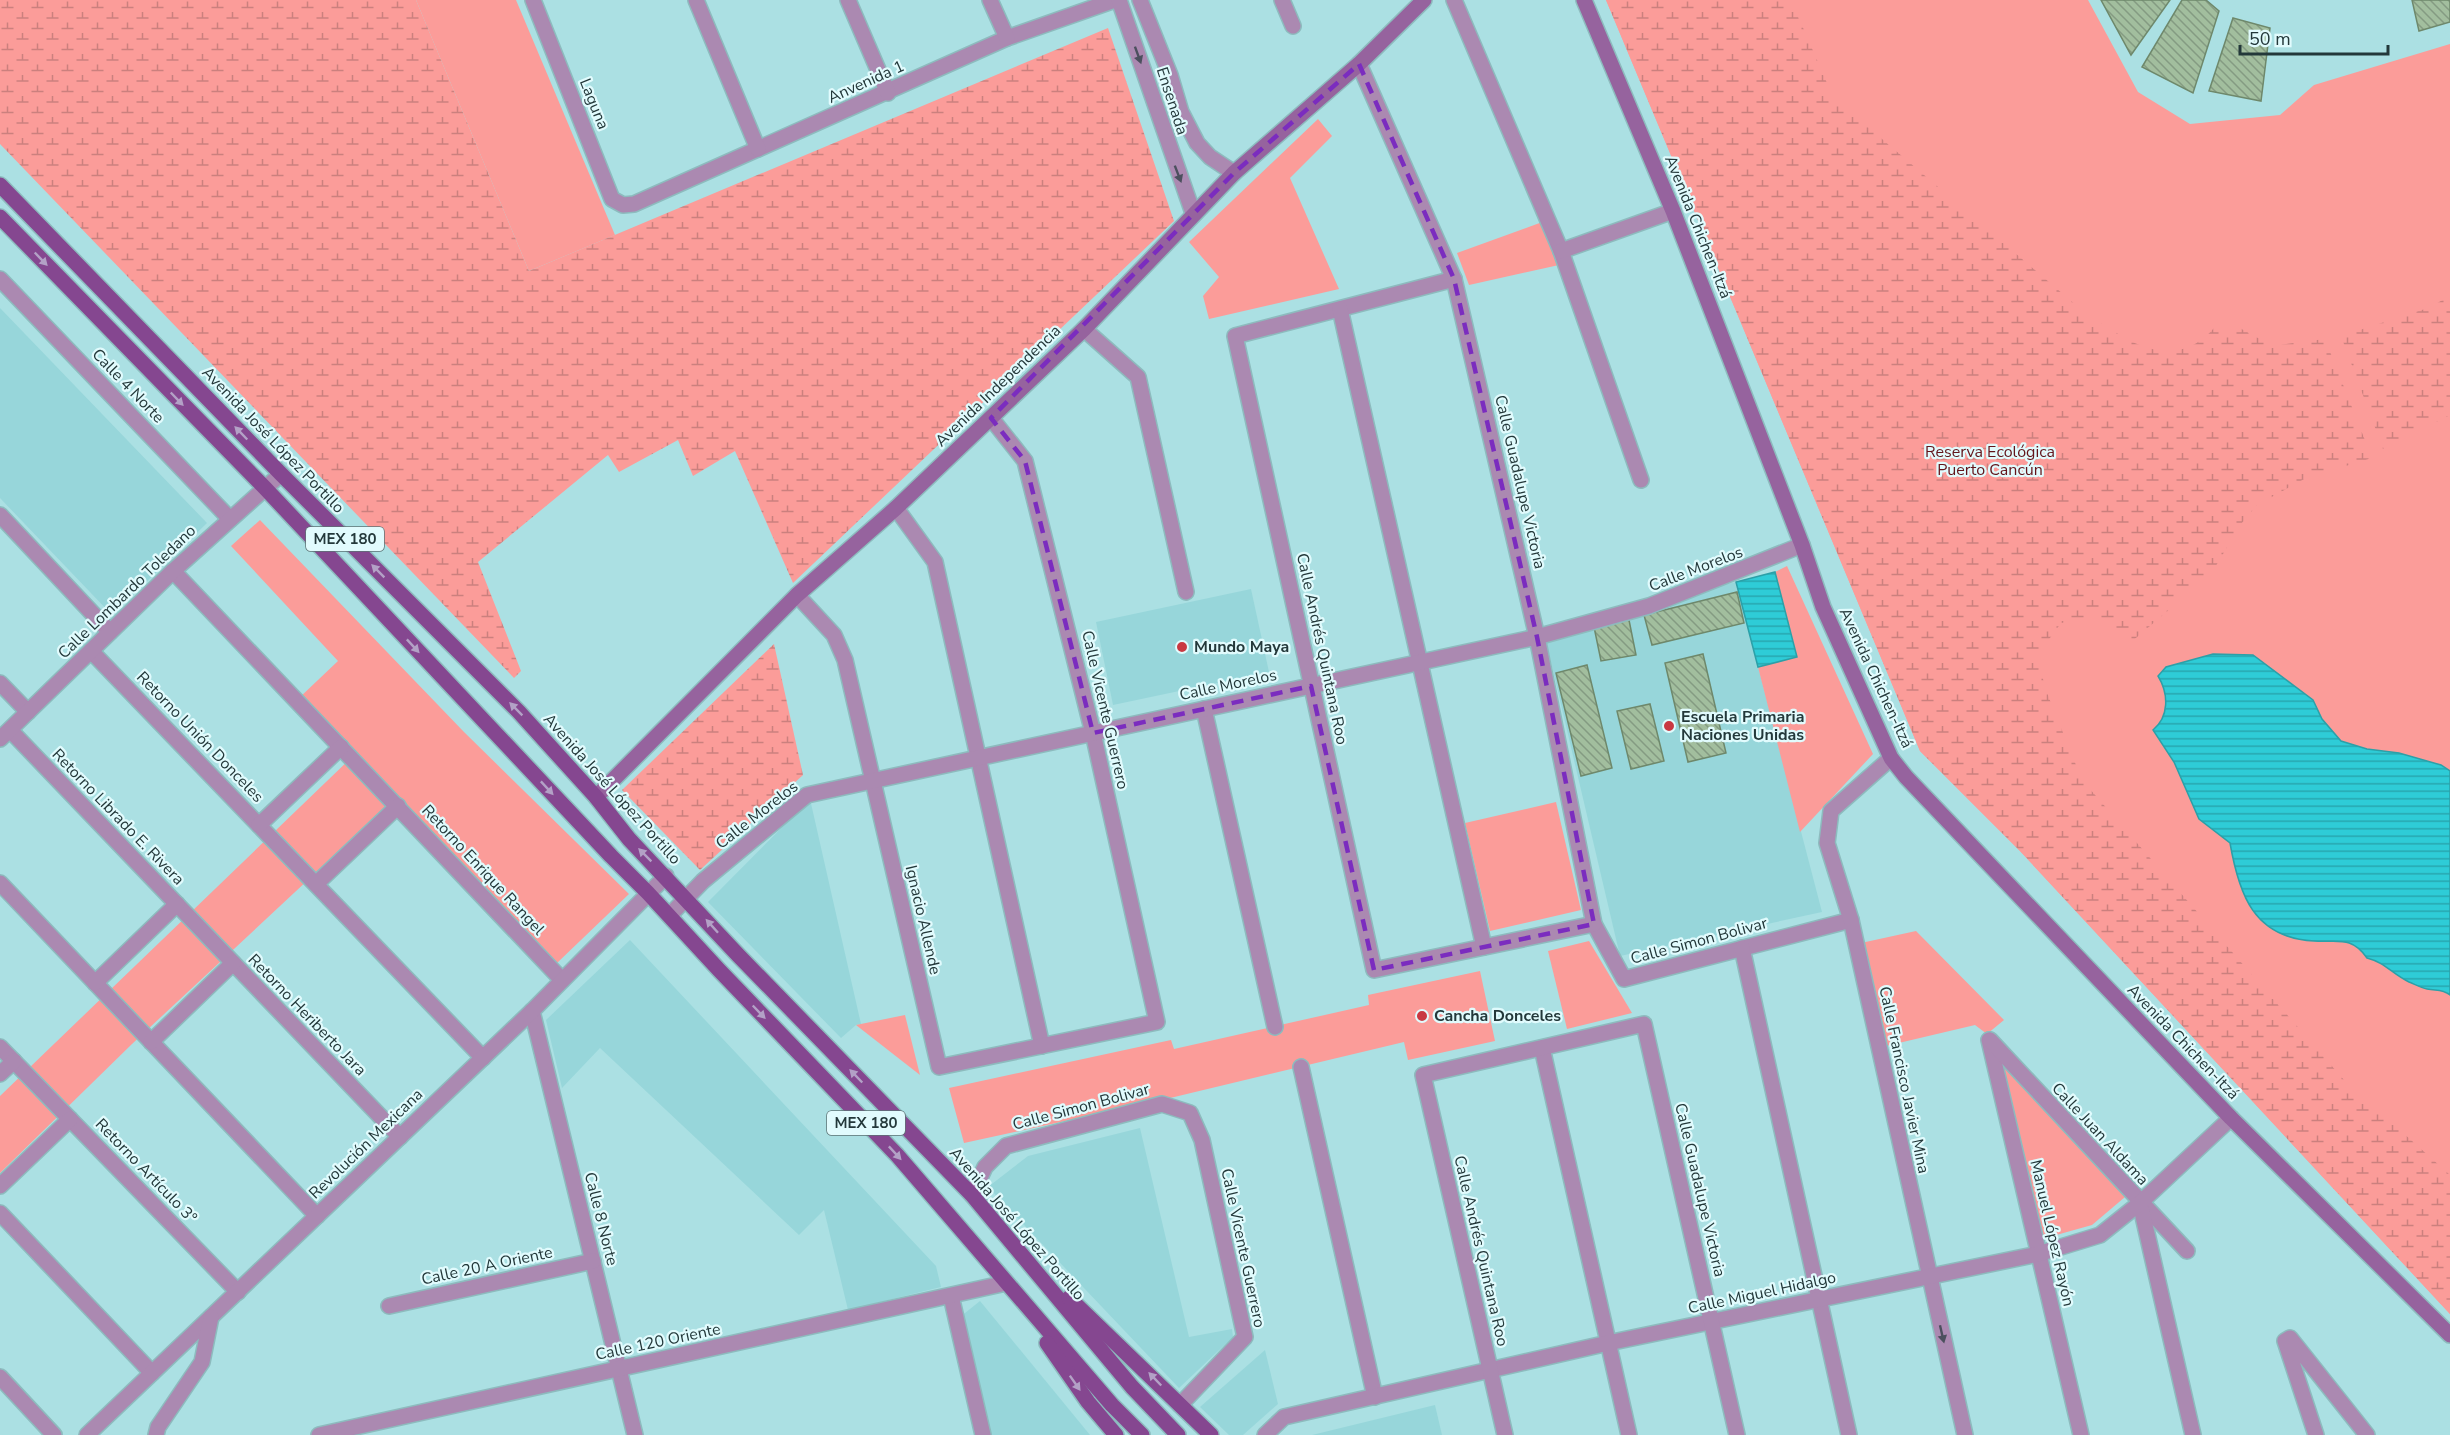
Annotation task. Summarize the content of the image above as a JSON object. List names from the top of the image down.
{
  "streets": {
    "main road": ["Avenida José López Portillo", "MEX 180"],
    "street": [
      "Anvenida 1",
      "Ensenada",
      "Laguna",
      "Avenida Chichen-Itzá",
      "Calle 4 Norte",
      "Avenida Independencia",
      "Calle Guadalupe Victoria",
      "Calle Morelos",
      "Calle Lombardo Toledano",
      "Calle Andrés Quintana Roo",
      "Calle Vicente Guerrero",
      "Retorno Unión Donceles",
      "Retorno Librado E. Rivera",
      "Retorno Enrique Rangel",
      "Ignacio Allende",
      "Calle Simon Bolivar",
      "Retorno Heriberto Jara",
      "Calle Francisco Javier Mina",
      "Calle Juan Aldama",
      "Revolución Mexicana",
      "Retorno Artículo 3°",
      "Calle 8 Norte",
      "Manuel López Rayón",
      "Calle 20 A Oriente",
      "Calle Miguel Hidalgo",
      "Calle 120 Oriente"
    ]
  },
  "crossings": [
    ["Anvenida 1", "Ensenada"],
    ["Anvenida 1", "Laguna"],
    ["Ensenada", "Avenida Independencia"],
    ["Avenida Chichen-Itzá", "Calle Morelos"],
    ["Avenida Chichen-Itzá", "Calle Francisco Javier Mina"],
    ["Avenida Chichen-Itzá", "Calle Miguel Hidalgo"],
    ["Calle 4 Norte", "Calle Lombardo Toledano"],
    ["Avenida Independencia", "Avenida José López Portillo"],
    ["Avenida Independencia", "Calle Guadalupe Victoria"],
    ["Avenida Independencia", "Calle Vicente Guerrero"],
    ["Avenida Independencia", "Ignacio Allende"],
    ["Avenida José López Portillo", "Calle Morelos"],
    ["Avenida José López Portillo", "Calle Lombardo Toledano"],
    ["Avenida José López Portillo", "Calle Simon Bolivar"],
    ["Avenida José López Portillo", "Revolución Mexicana"],
    ["Calle Guadalupe Victoria", "Calle Morelos"],
    ["Calle Guadalupe Victoria", "Calle Andrés Quintana Roo"],
    ["Calle Guadalupe Victoria", "Calle Simon Bolivar"],
    ["Calle Guadalupe Victoria", "Calle Miguel Hidalgo"],
    ["MEX 180", "Calle Lombardo Toledano"],
    ["MEX 180", "Revolución Mexicana"],
    ["MEX 180", "Calle 120 Oriente"],
    ["Calle Morelos", "Calle Andrés Quintana Roo"],
    ["Calle Morelos", "Calle Vicente Guerrero"],
    ["Calle Morelos", "Ignacio Allende"],
    ["Calle Lombardo Toledano", "Retorno Unión Donceles"],
    ["Calle Lombardo Toledano", "Retorno Librado E. Rivera"],
    ["Calle Andrés Quintana Roo", "Calle Miguel Hidalgo"],
    ["Calle Vicente Guerrero", "Ignacio Allende"],
    ["Calle Vicente Guerrero", "Calle Simon Bolivar"],
    ["Retorno Enrique Rangel", "Revolución Mexicana"],
    ["Calle Simon Bolivar", "Calle Francisco Javier Mina"],
    ["Retorno Heriberto Jara", "Revolución Mexicana"],
    ["Calle Francisco Javier Mina", "Calle Miguel Hidalgo"],
    ["Calle Juan Aldama", "Manuel López Rayón"],
    ["Calle Juan Aldama", "Calle Miguel Hidalgo"],
    ["Revolución Mexicana", "Retorno Artículo 3°"],
    ["Revolución Mexicana", "Calle 8 Norte"],
    ["Calle 8 Norte", "Calle 20 A Oriente"],
    ["Calle 8 Norte", "Calle 120 Oriente"],
    ["Manuel López Rayón", "Calle Miguel Hidalgo"]
  ],
  "parks": ["Reserva Ecológica Puerto Cancún"],
  "places": ["Mundo Maya", "Escuela Primaria Naciones Unidas", "Cancha Donceles"],
  "scale_bar": "50 m"
}
